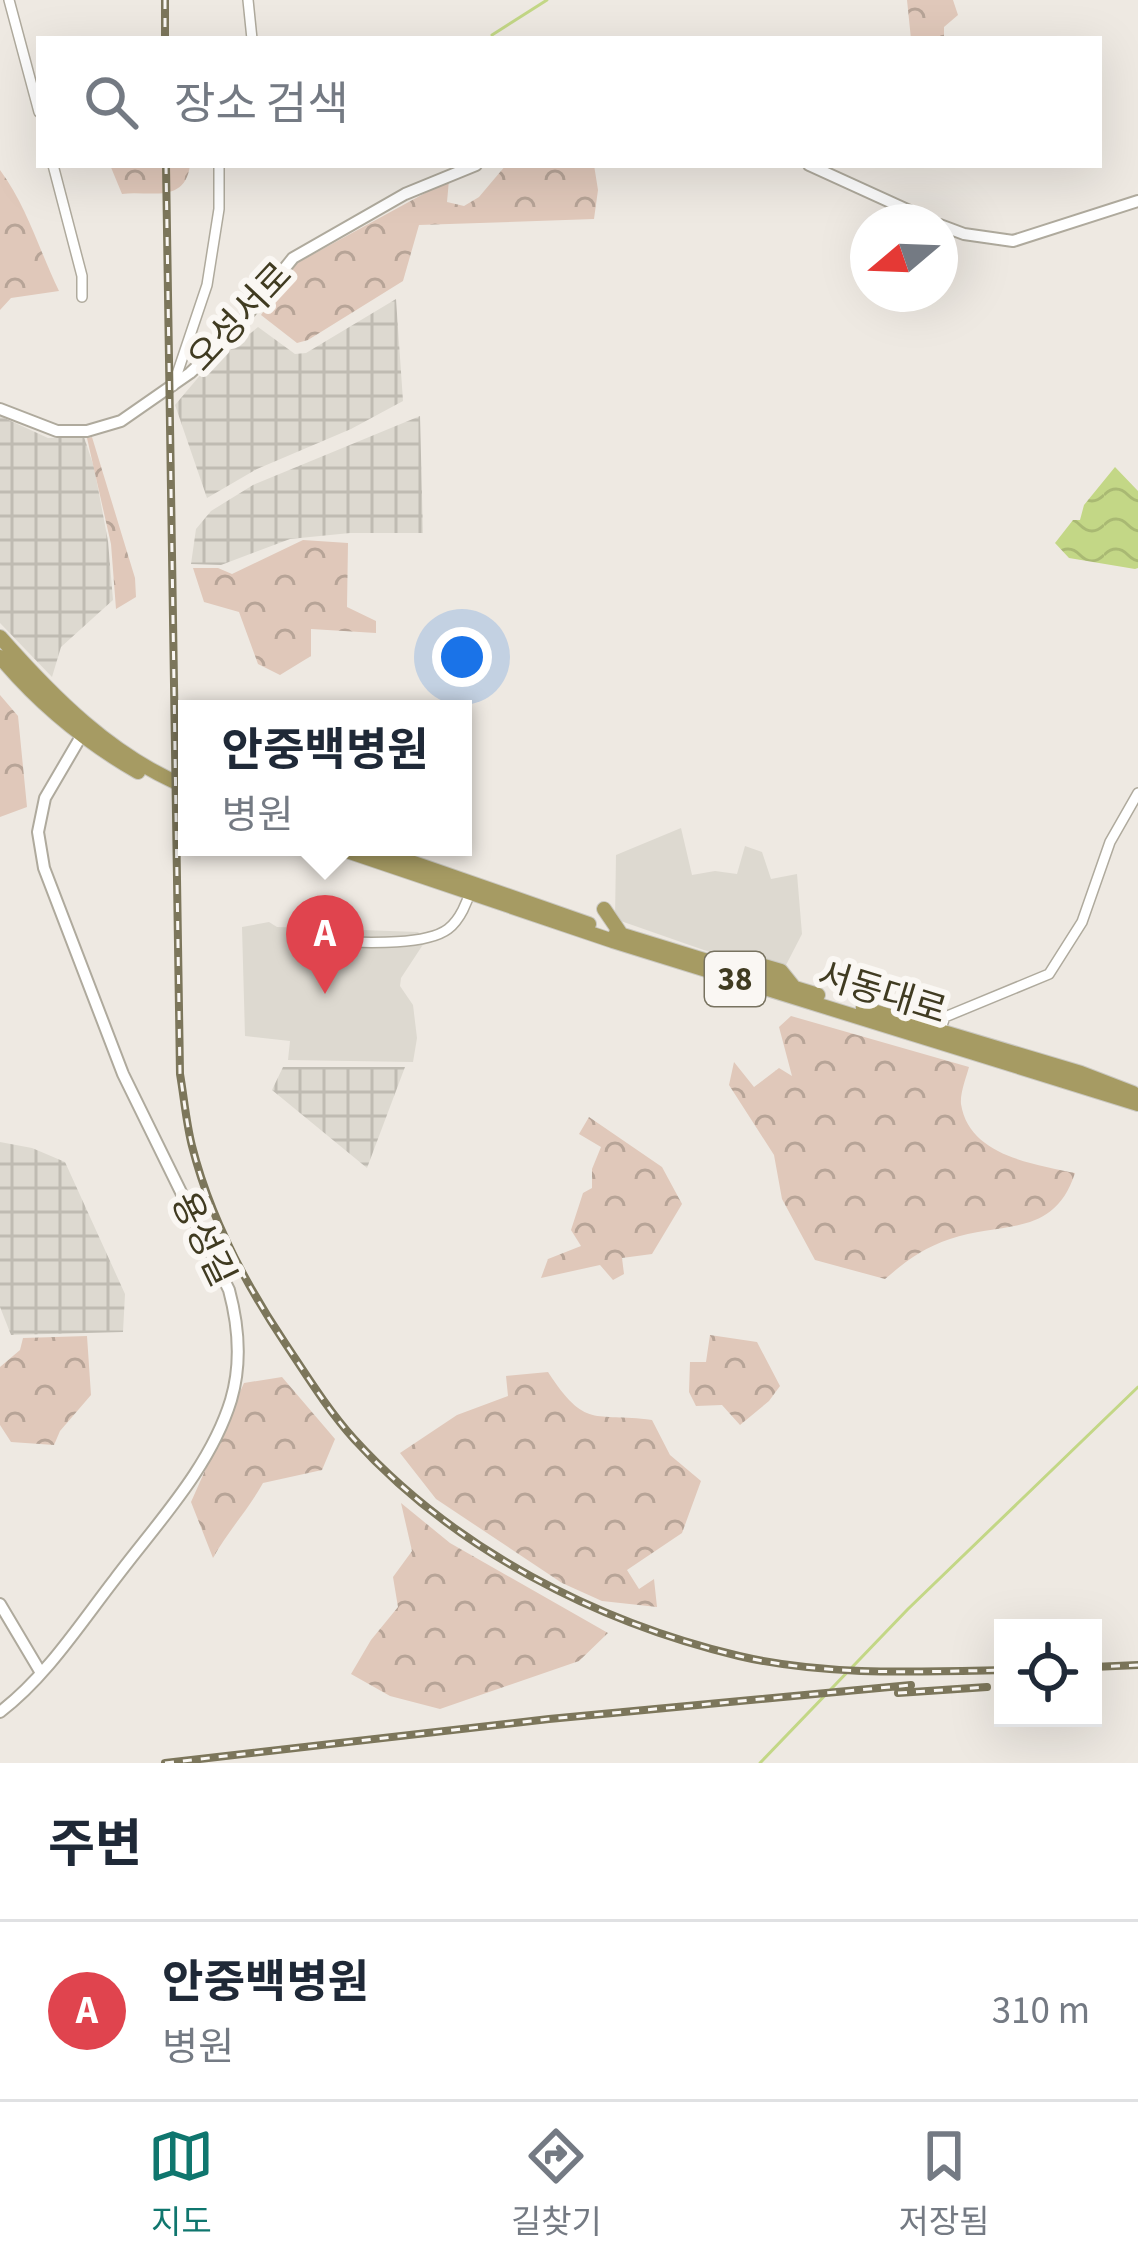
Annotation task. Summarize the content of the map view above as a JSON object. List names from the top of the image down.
{
  "streets": {
    "main road": ["38", "서동대로"],
    "street": ["오성서로", "용성길"]
  },
  "north": "left",
  "page": {
    "search": "장소 검색",
    "popup": ["안중백병원", "병원"],
    "pins": "A",
    "heading": "주변",
    "list": [
      {
        "mark": "A",
        "name": "안중백병원",
        "note": "병원",
        "value": "310 m"
      }
    ],
    "nav": ["지도", "길찾기", "저장됨"]
  }
}
